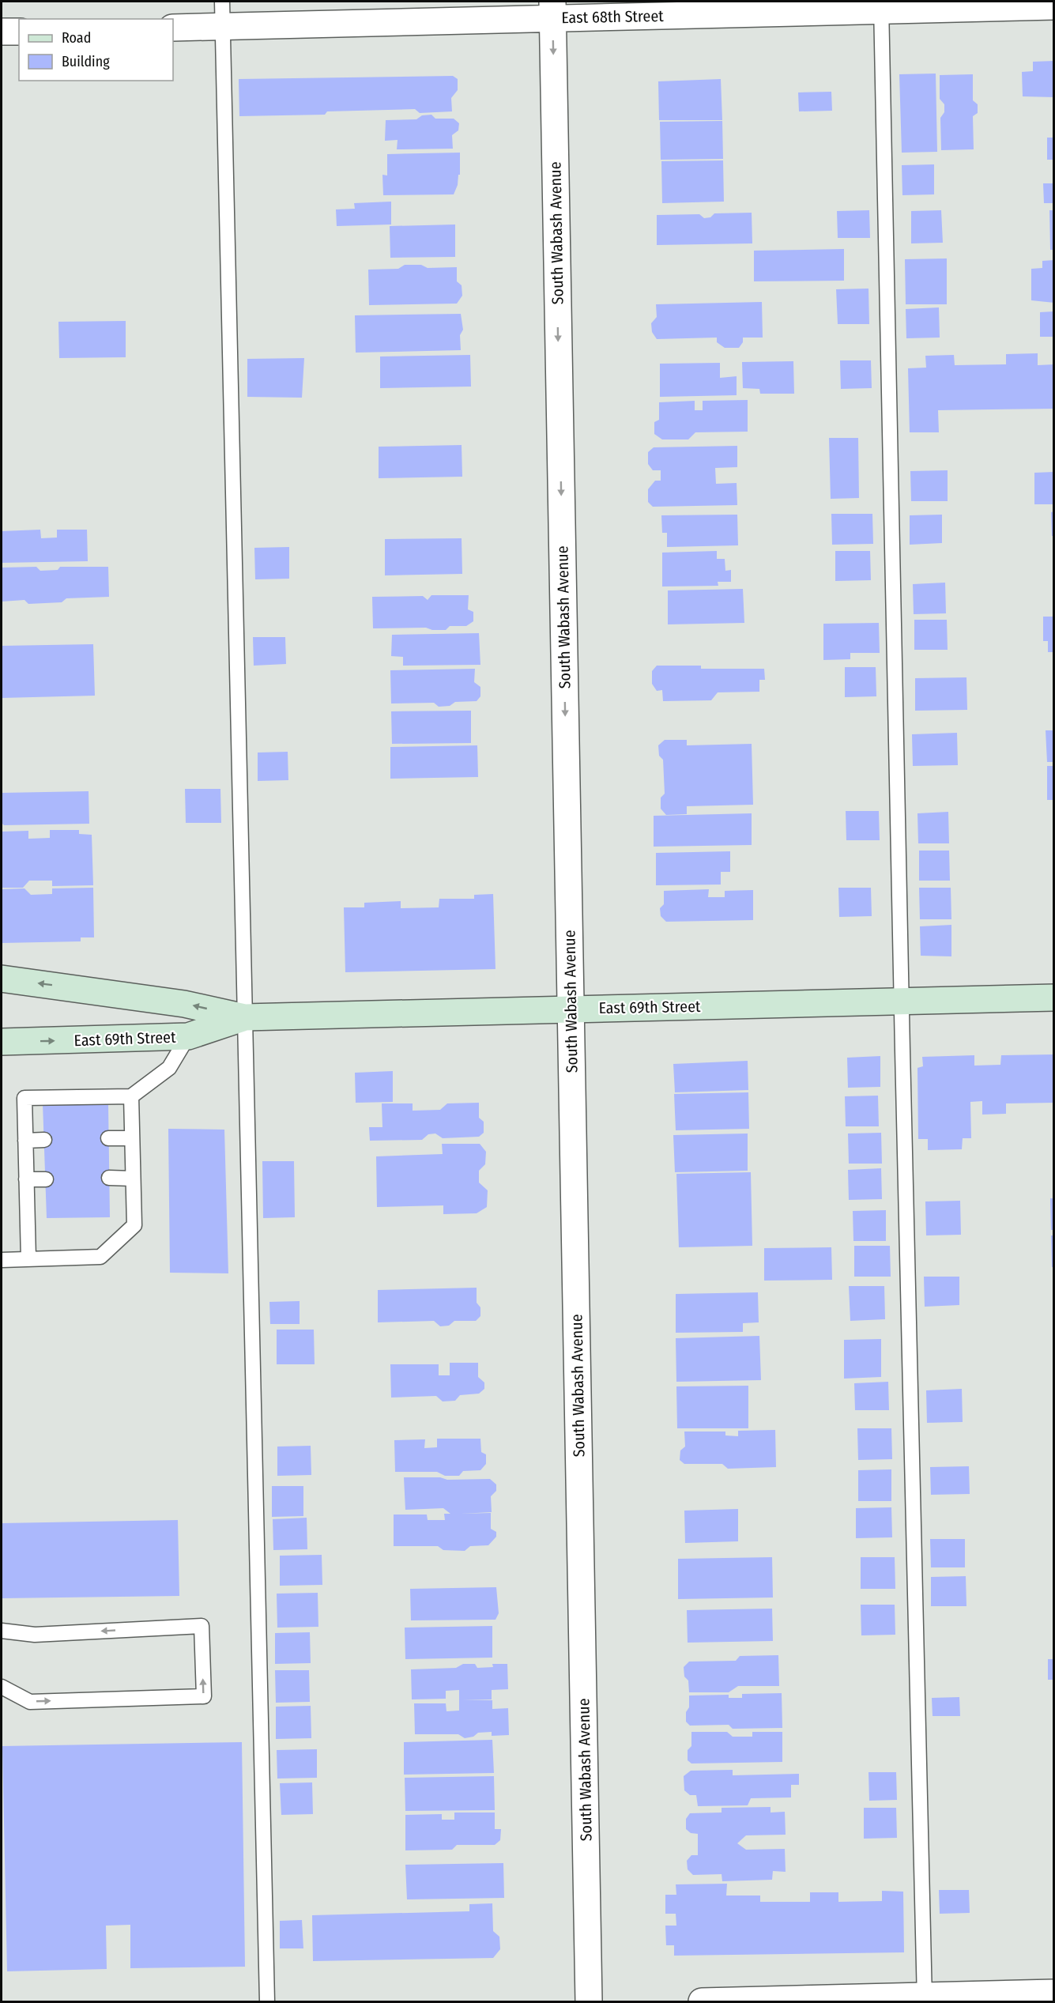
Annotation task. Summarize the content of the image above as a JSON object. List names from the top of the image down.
{
  "streets": {
    "street": ["East 68th Street", "South Wabash Avenue", "East 69th Street"]
  },
  "crossings": [
    ["East 68th Street", "South Wabash Avenue"],
    ["South Wabash Avenue", "East 69th Street"]
  ],
  "one_way": ["South Wabash Avenue"],
  "legend": ["Road", "Building"]
}
